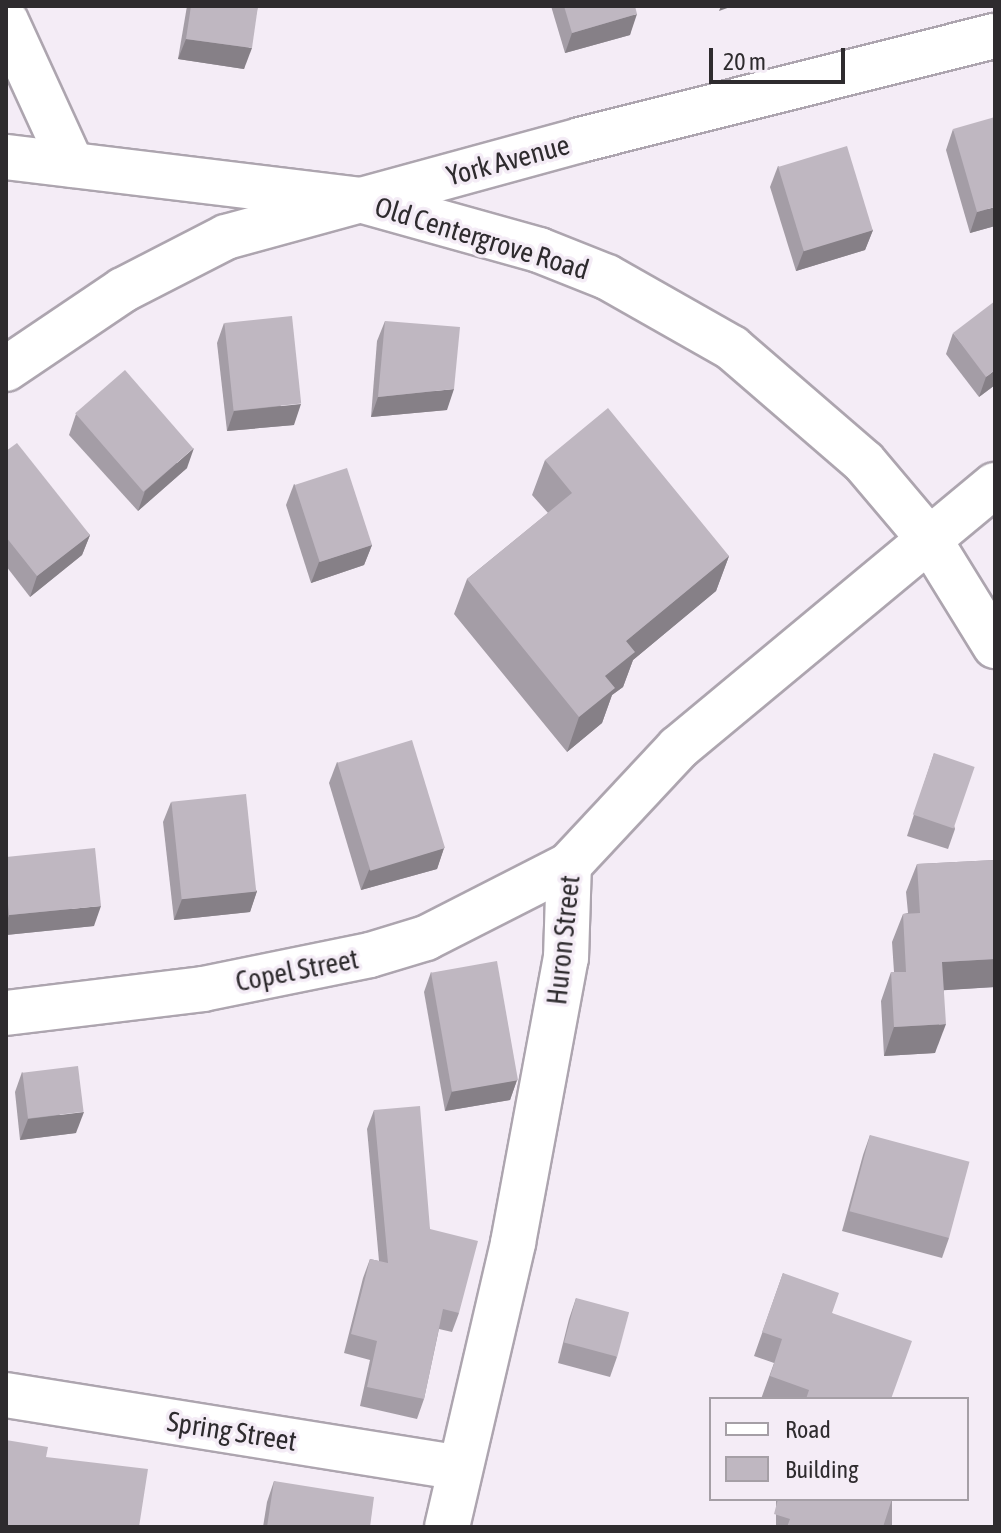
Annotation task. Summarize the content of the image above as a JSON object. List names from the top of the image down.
{
  "streets": {
    "street": [
      "York Avenue",
      "Old Centergrove Road",
      "Huron Street",
      "Copel Street",
      "Spring Street"
    ]
  },
  "crossings": [
    ["York Avenue", "Old Centergrove Road"],
    ["Old Centergrove Road", "Huron Street"],
    ["Huron Street", "Copel Street"],
    ["Huron Street", "Spring Street"]
  ],
  "legend": ["Road", "Building"],
  "scale_bar": "20 m"
}
